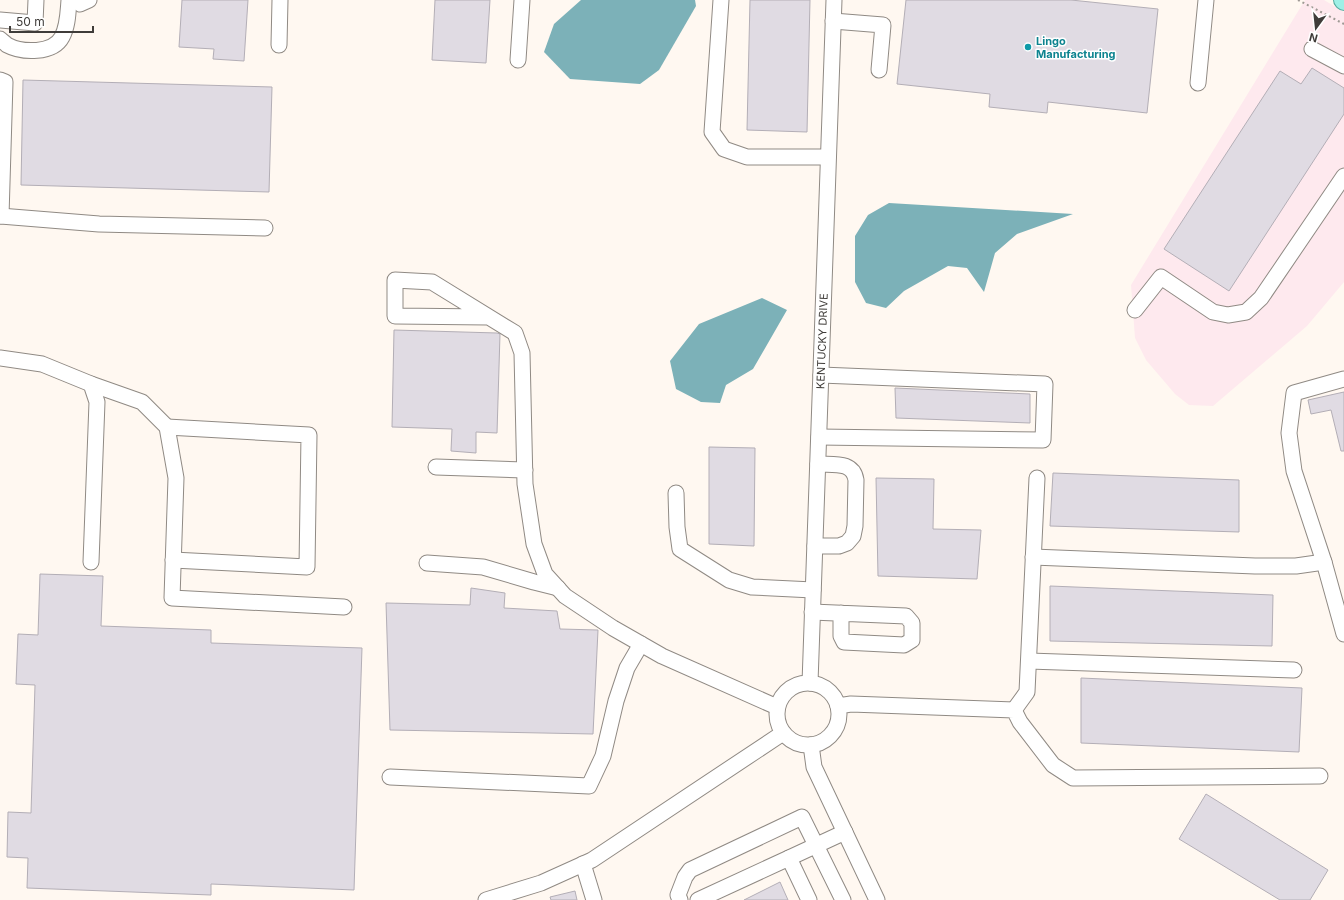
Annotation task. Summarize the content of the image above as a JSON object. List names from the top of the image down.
{
  "streets": {
    "street": ["KENTUCKY DRIVE"]
  },
  "places": ["Lingo Manufacturing"],
  "scale_bar": "50 m",
  "north": "bottom"
}
